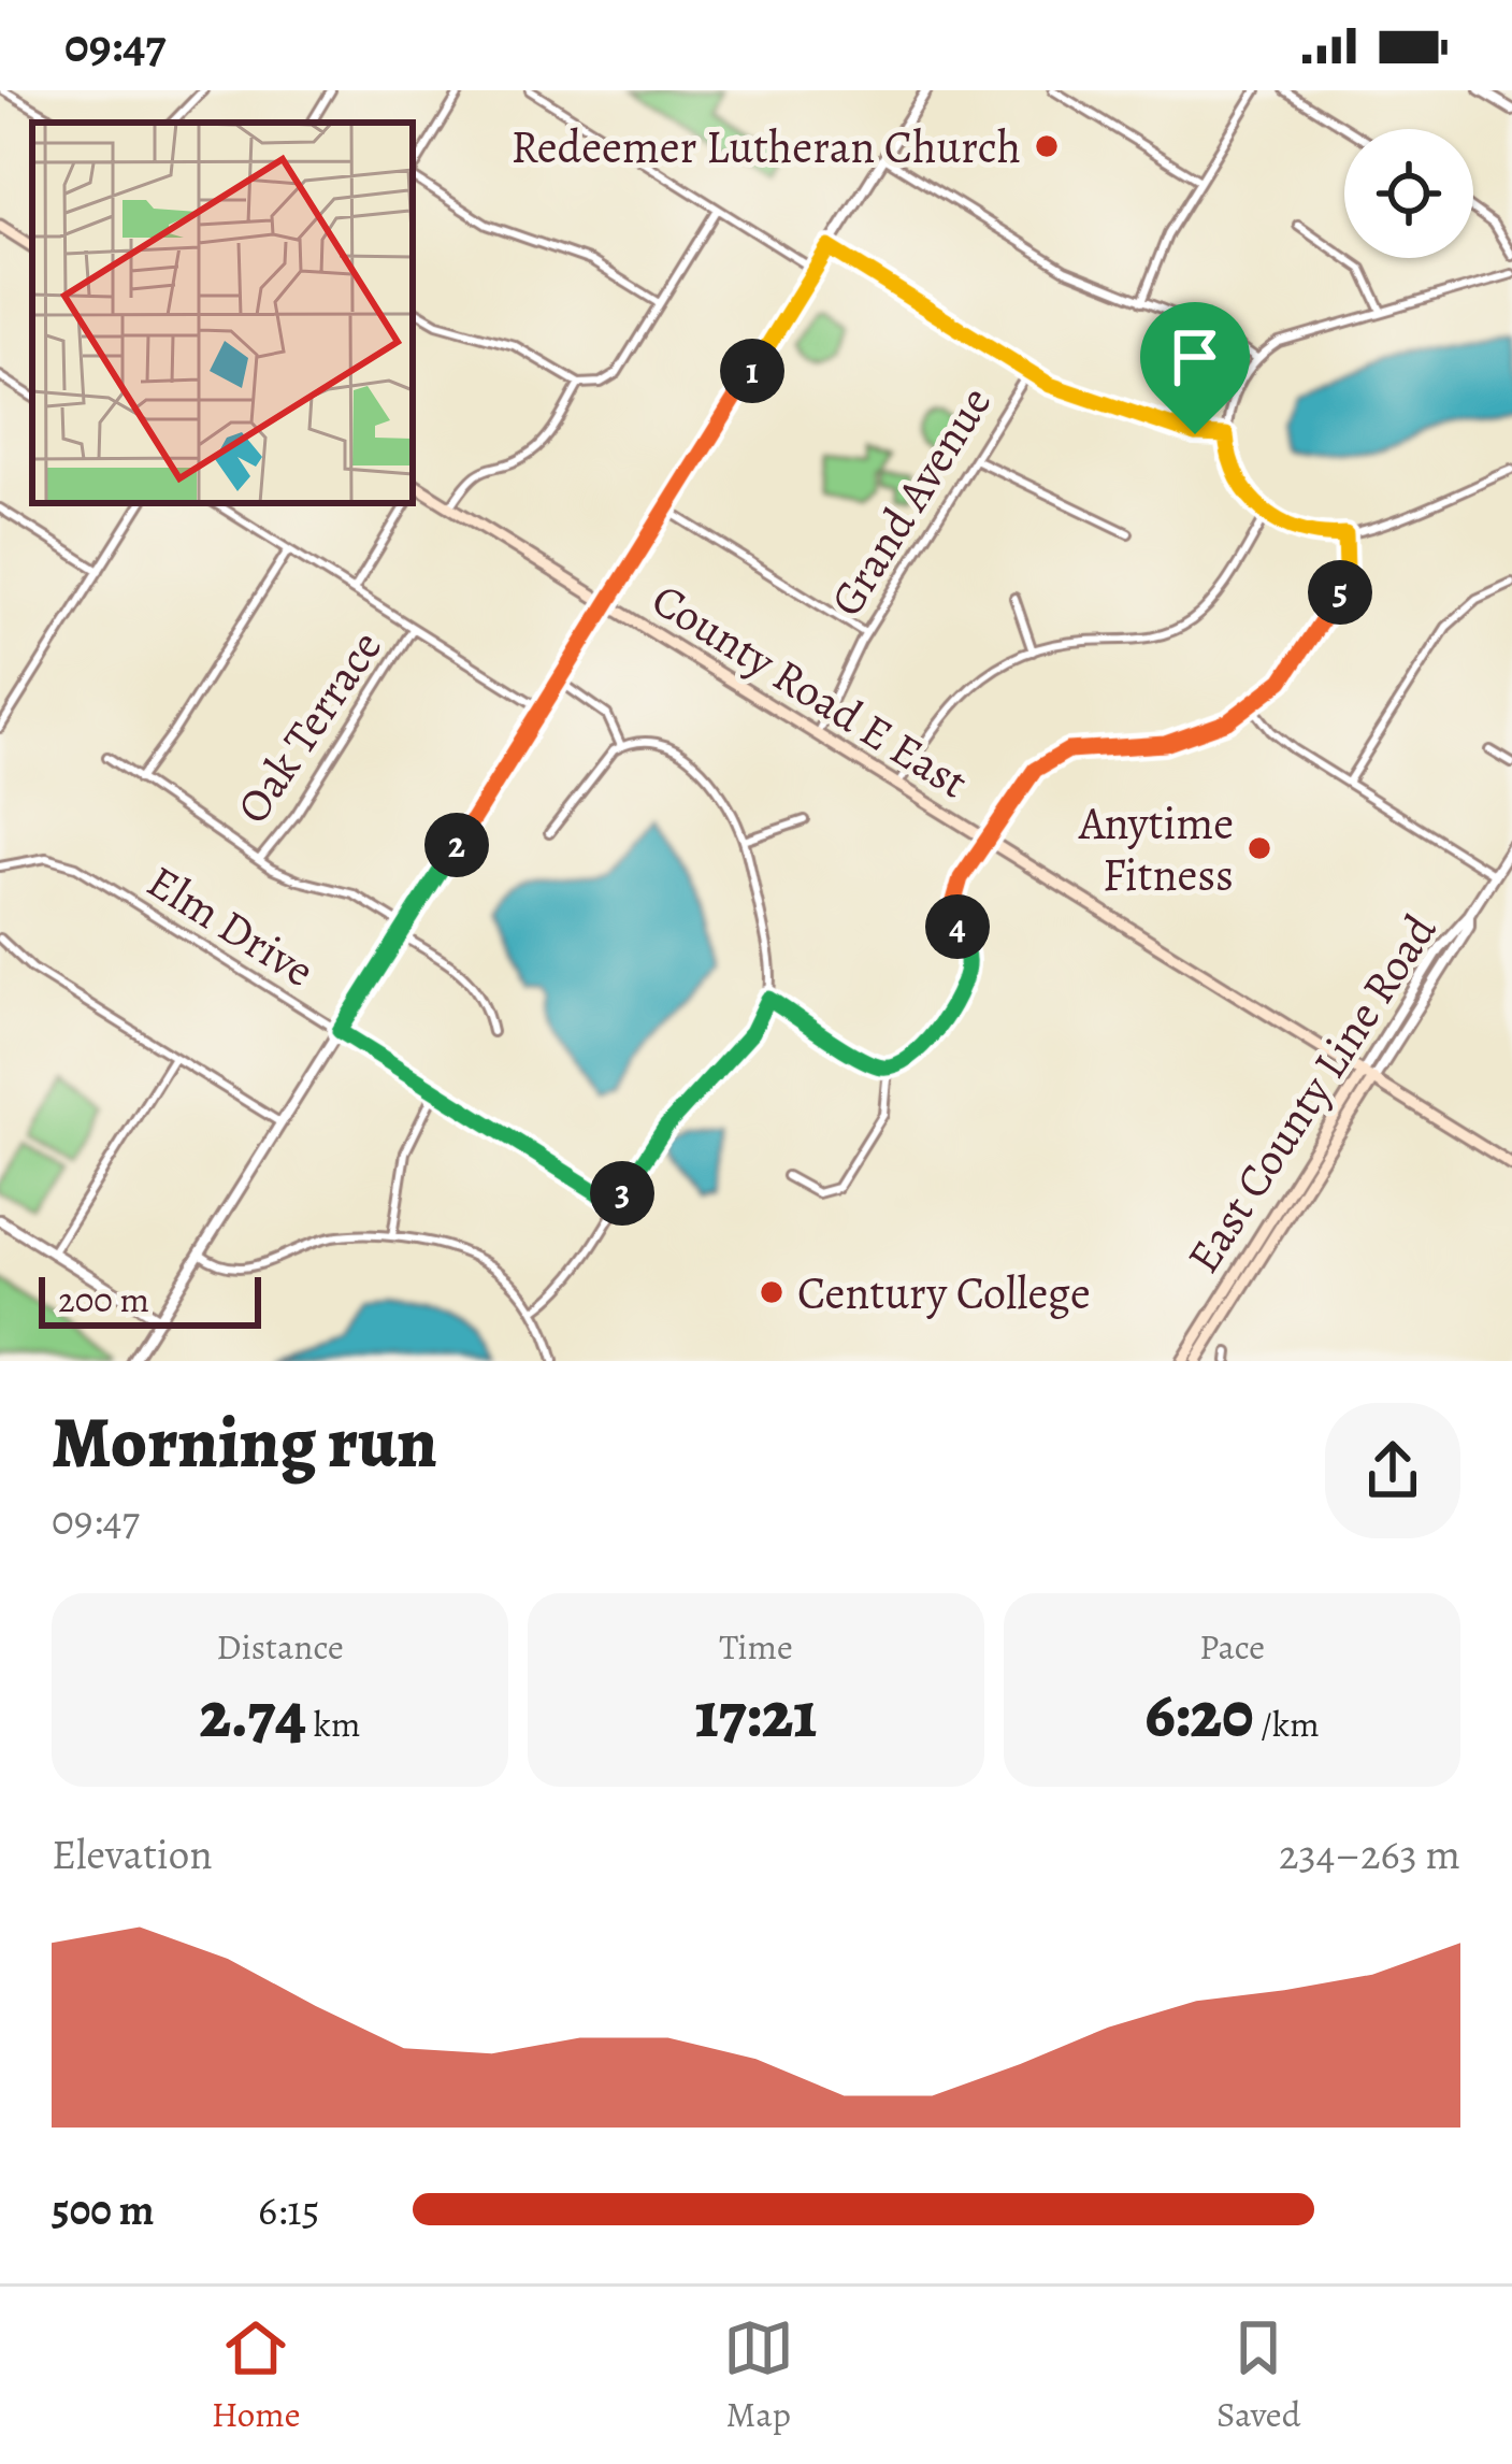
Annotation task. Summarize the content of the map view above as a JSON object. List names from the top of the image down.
{
  "streets": {
    "main road": ["County Road E East", "East County Line Road"],
    "street": ["Grand Avenue", "Oak Terrace", "Elm Drive"]
  },
  "crossings": [
    ["Grand Avenue", "County Road E East"],
    ["County Road E East", "East County Line Road"]
  ],
  "places": ["Redeemer Lutheran Church", "Anytime Fitness", "Century College"],
  "scale_bar": "200 m",
  "page": {
    "status": "09:47",
    "pins": [
      "1",
      "5",
      "2",
      "4",
      "3"
    ],
    "scale": "200 m",
    "heading": ["Morning run", "09:47"],
    "stats": [
      ["Distance", "2.74 km"],
      ["Time", "17:21"],
      ["Pace", "6:20 /km"]
    ],
    "chart": ["Elevation", "234–263 m"],
    "list": [
      {
        "name": "500 m",
        "note": "6:15"
      }
    ],
    "tabs": ["Home", "Map", "Saved"]
  }
}
